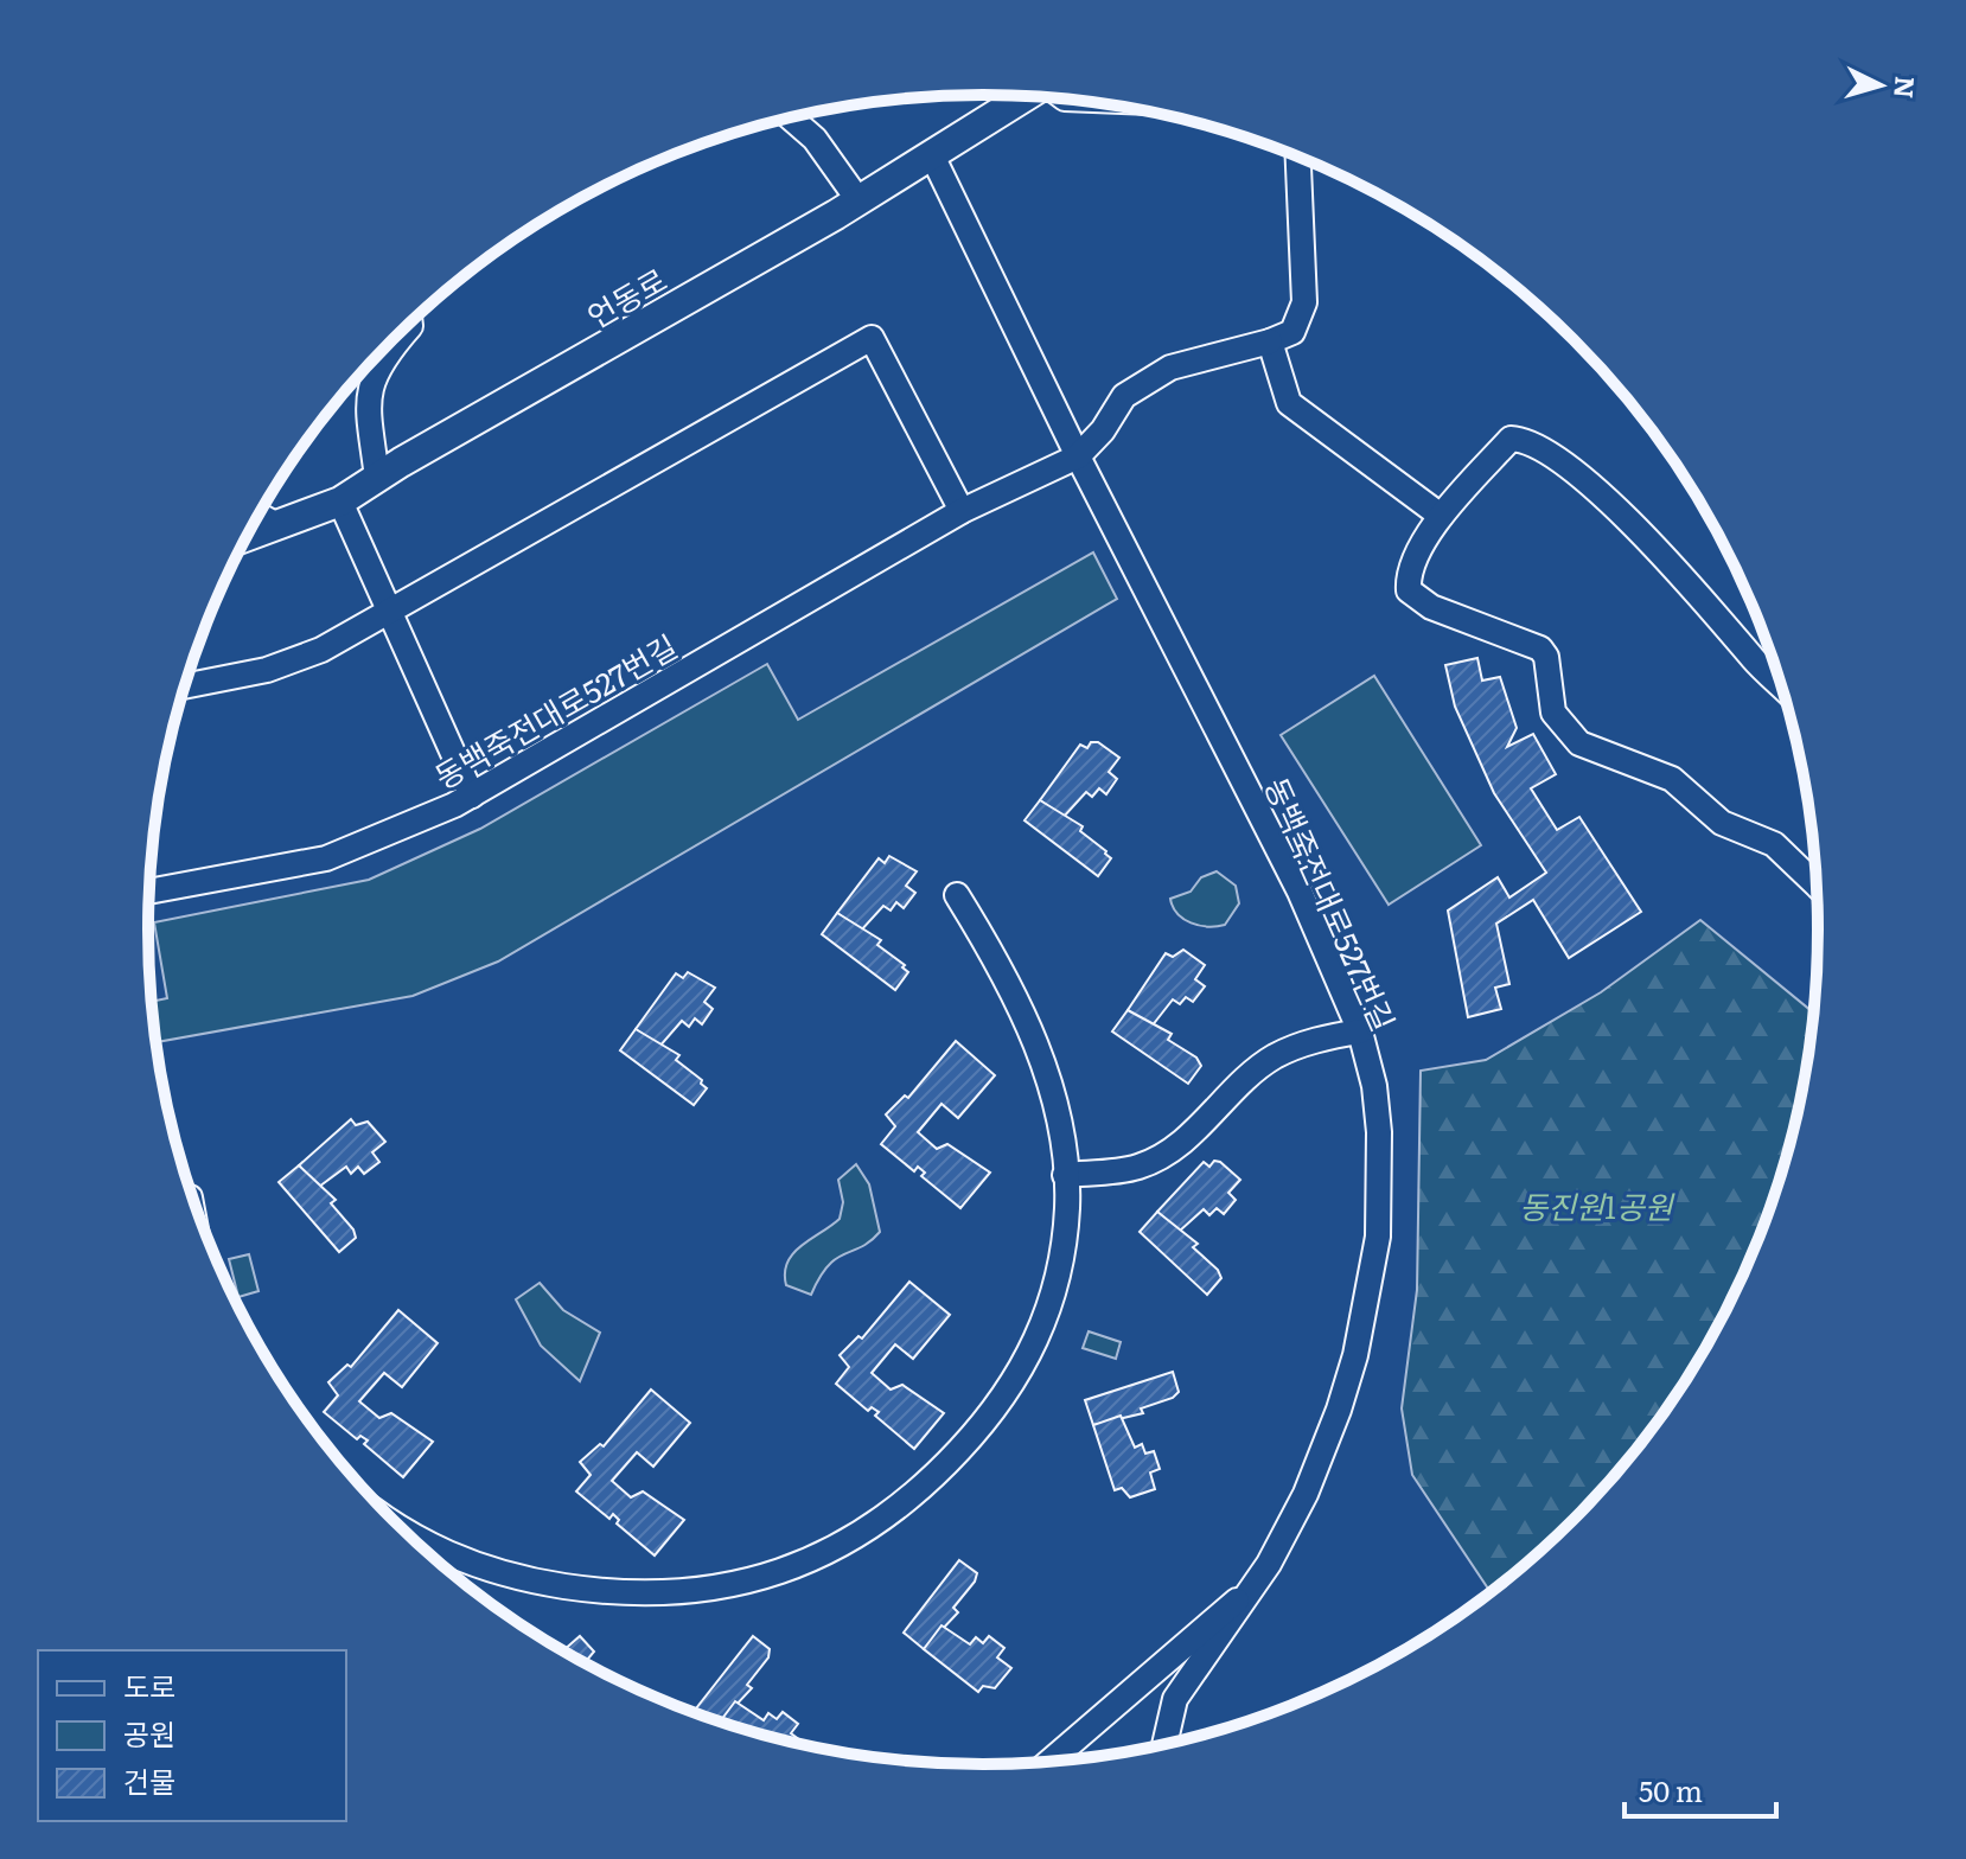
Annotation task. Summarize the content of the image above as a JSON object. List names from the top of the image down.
{
  "streets": {
    "main road": ["언동로"],
    "street": ["동백죽전대로527번길"]
  },
  "crossings": [
    ["언동로", "동백죽전대로527번길"]
  ],
  "parks": ["동진원1공원"],
  "legend": ["도로", "공원", "건물"],
  "scale_bar": "50 m",
  "north": "right"
}
